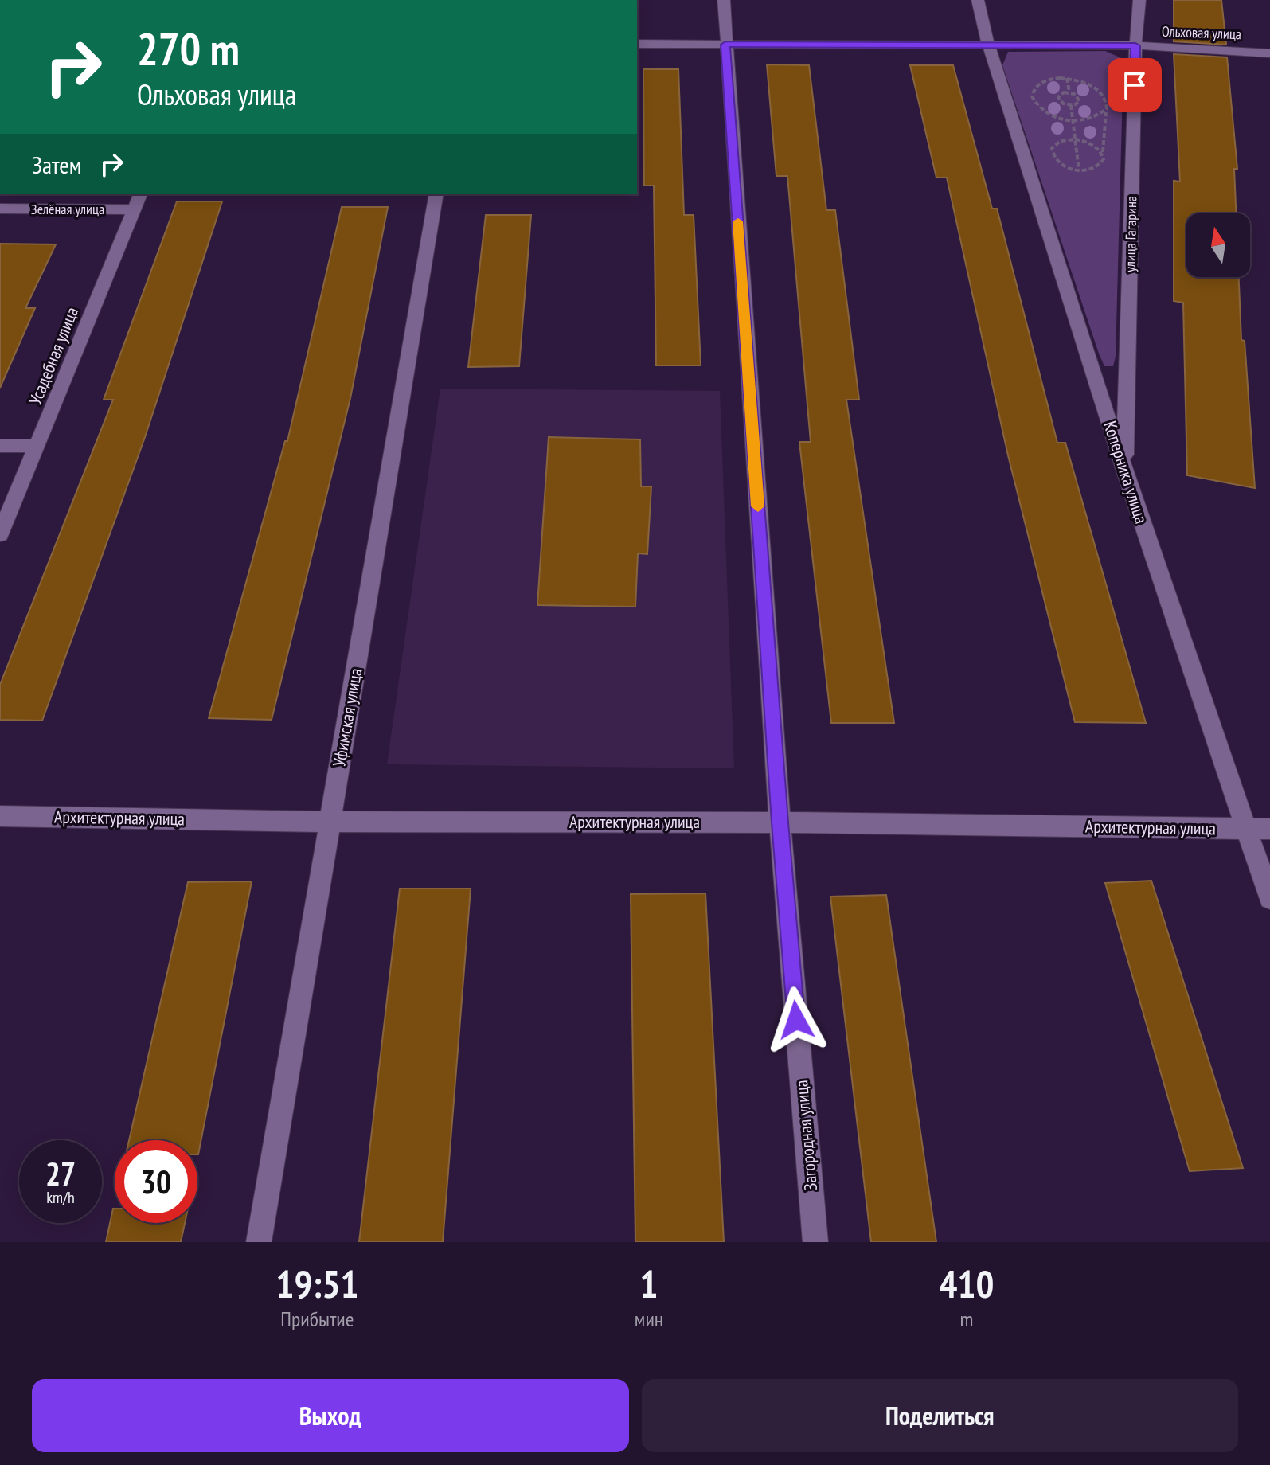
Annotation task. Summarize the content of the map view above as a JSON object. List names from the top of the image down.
{
  "streets": {
    "street": [
      "Ольховая улица",
      "Зелёная улица",
      "улица Гагарина",
      "Усадебная улица",
      "Коперника улица",
      "Уфимская улица",
      "Архитектурная улица",
      "Загородная улица"
    ]
  },
  "crossings": [
    ["Ольховая улица", "улица Гагарина"],
    ["Ольховая улица", "Коперника улица"],
    ["Ольховая улица", "Загородная улица"],
    ["Зелёная улица", "Усадебная улица"],
    ["улица Гагарина", "Коперника улица"],
    ["Коперника улица", "Архитектурная улица"],
    ["Уфимская улица", "Архитектурная улица"],
    ["Архитектурная улица", "Загородная улица"]
  ],
  "north": "top",
  "page": {
    "turn": ["270 m", "Ольховая улица"],
    "then": "Затем",
    "speed": "27 km/h",
    "limit": "30",
    "eta": [
      "19:51",
      "Прибытие",
      "1",
      "мин",
      "410",
      "m"
    ],
    "buttons": ["Выход", "Поделиться"]
  }
}
